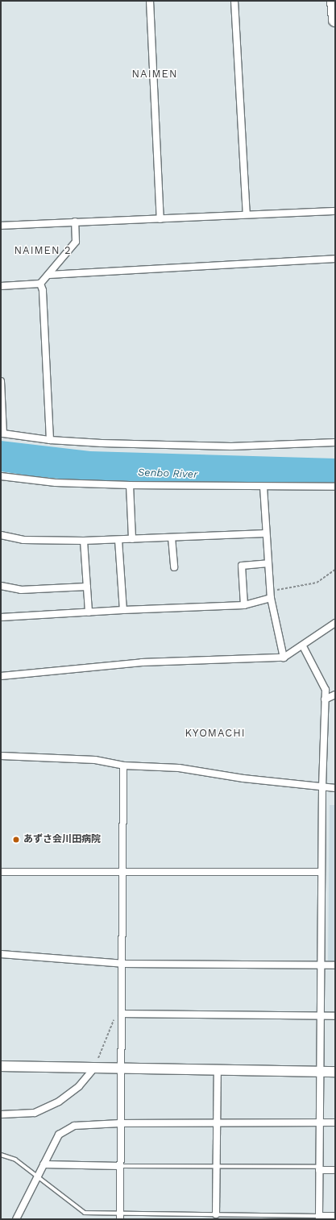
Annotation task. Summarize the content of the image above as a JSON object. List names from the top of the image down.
{
  "districts": ["NAIMEN", "NAIMEN 2", "KYOMACHI"],
  "water": ["Senbo River"],
  "places": ["あずさ会川田病院"]
}
